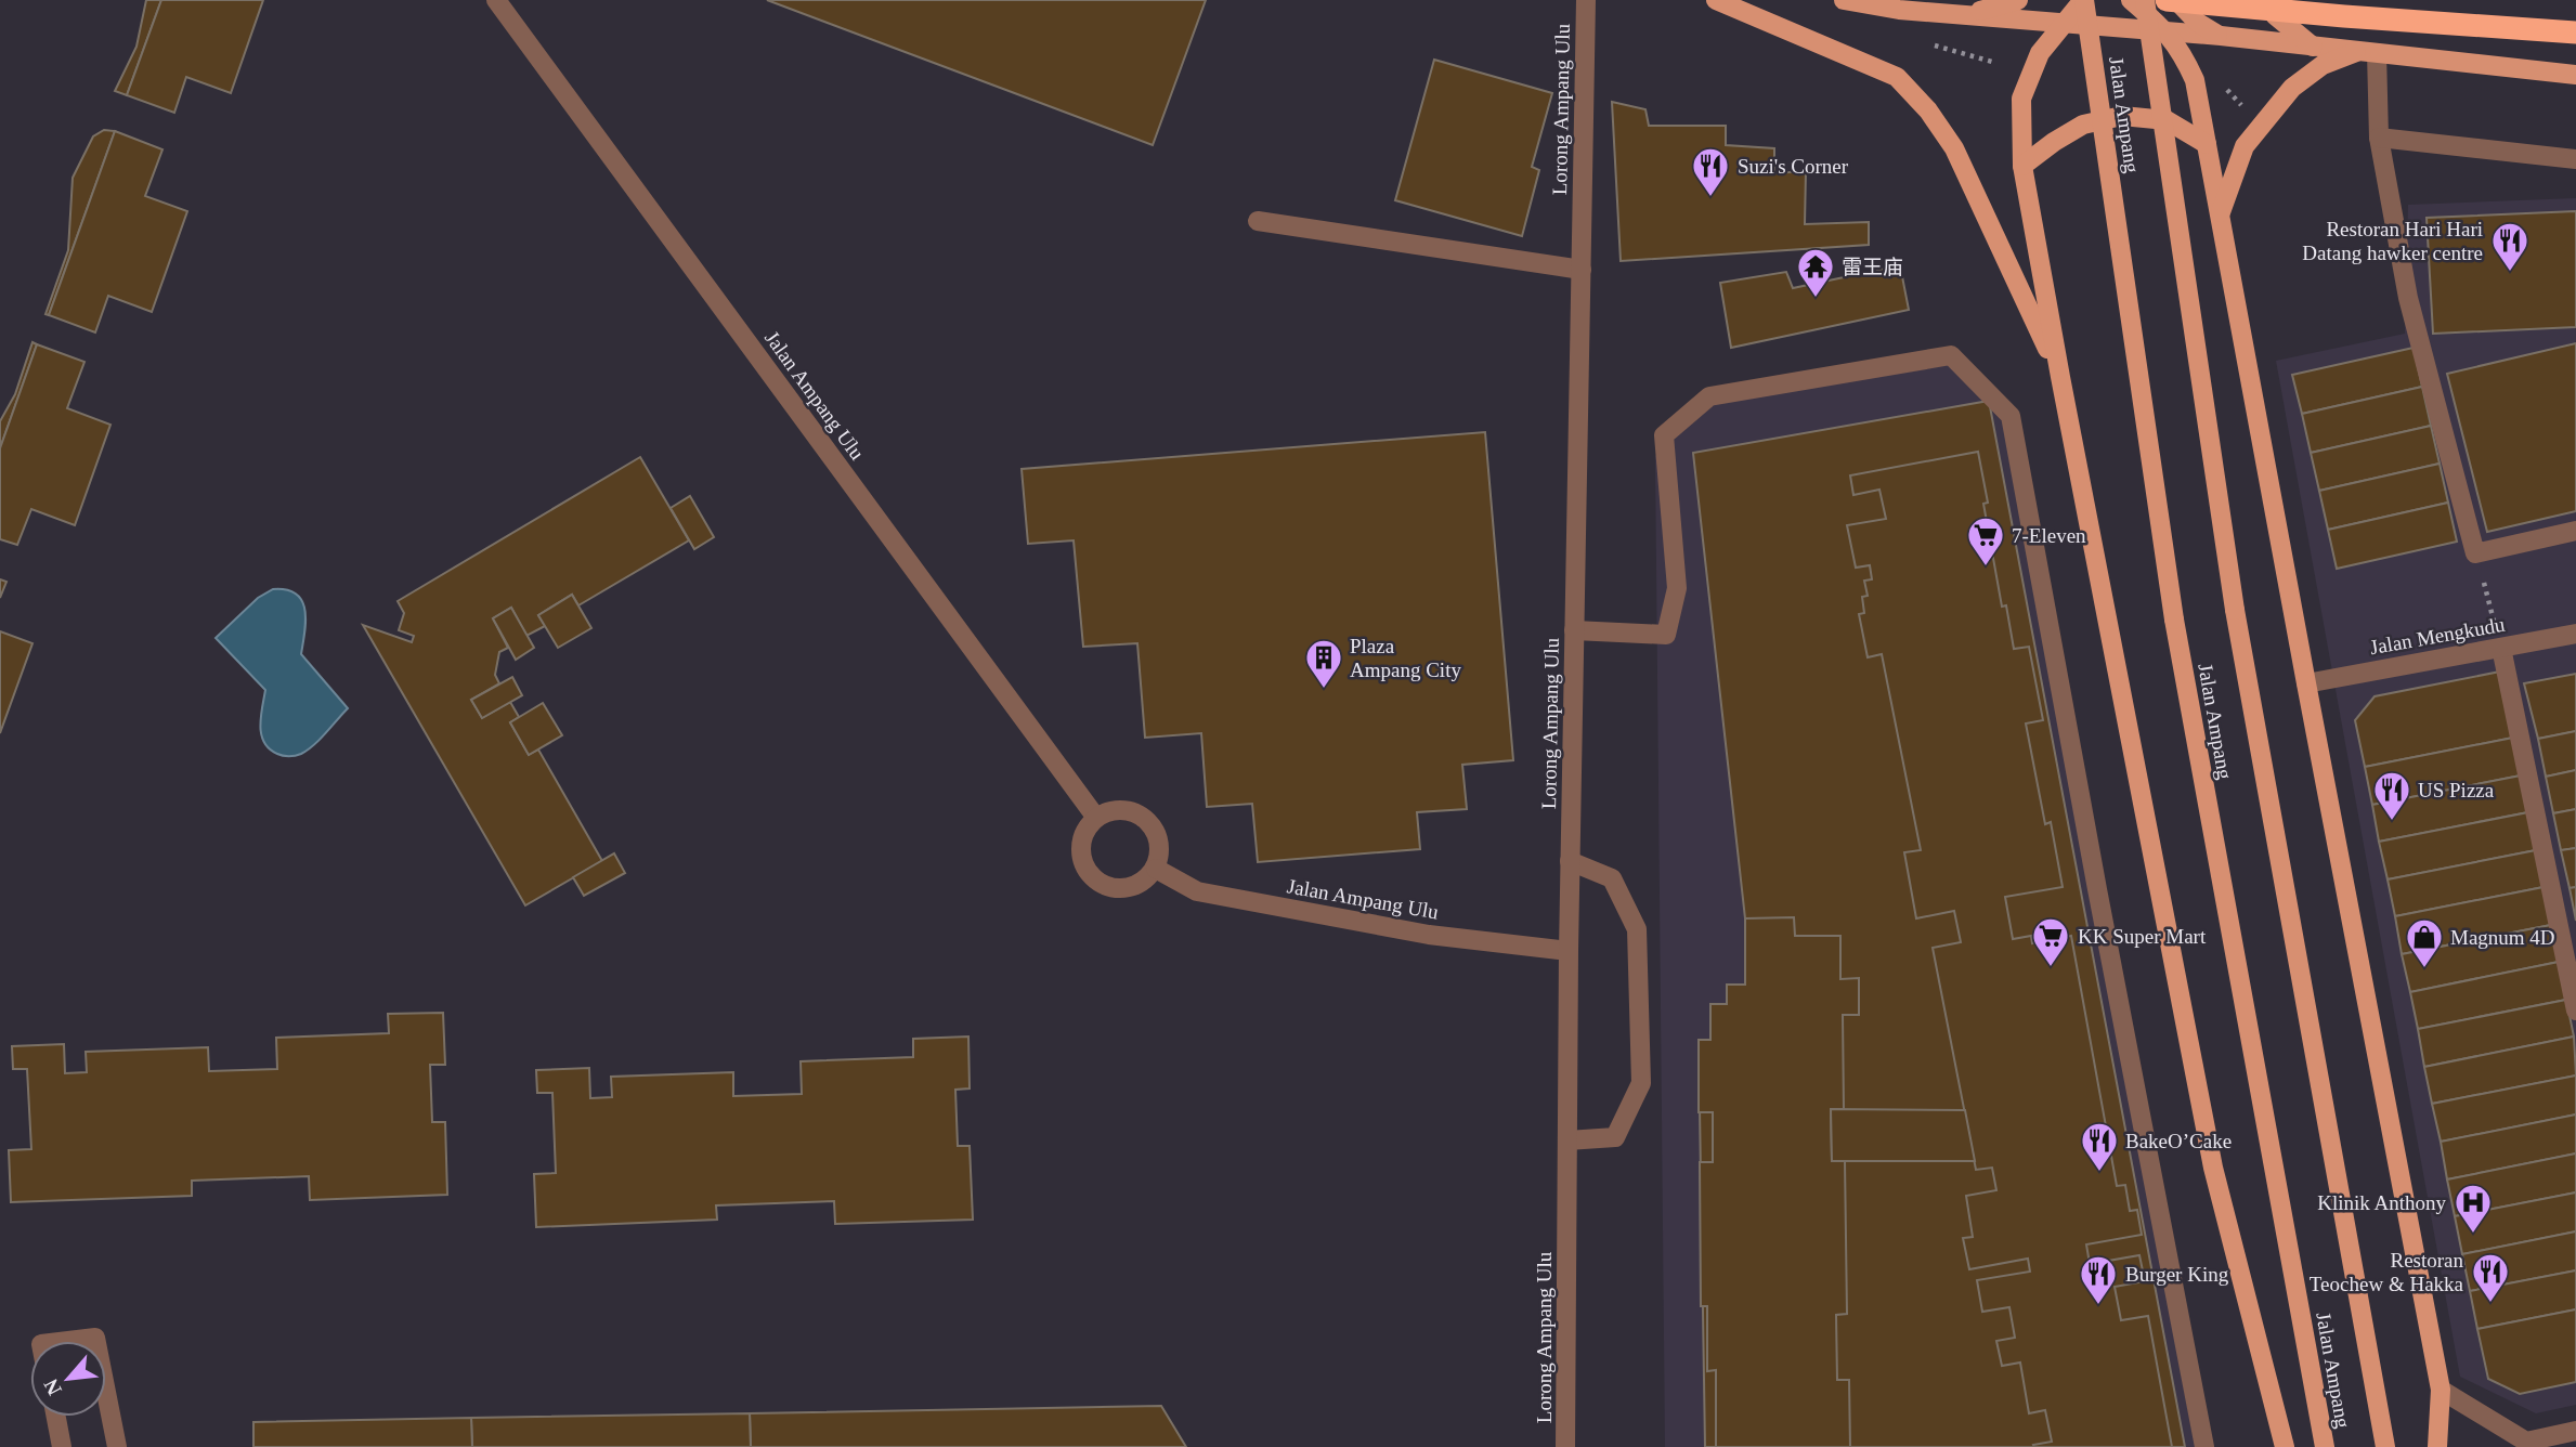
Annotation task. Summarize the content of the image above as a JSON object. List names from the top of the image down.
{
  "streets": {
    "main road": ["Jalan Ampang"],
    "street": ["Lorong Ampang Ulu", "Jalan Ampang Ulu", "Jalan Mengkudu"]
  },
  "crossings": [
    ["Lorong Ampang Ulu", "Jalan Ampang Ulu"]
  ],
  "places": {
    "restaurant": [
      "Suzi's Corner",
      "Restoran Hari Hari Datang hawker centre",
      "US Pizza",
      "BakeO’Cake",
      "Restoran Teochew & Hakka",
      "Burger King"
    ],
    "temple": ["雷王庙"],
    "supermarket": ["7-Eleven", "KK Super Mart"],
    "building": ["Plaza Ampang City"],
    "shop": ["Magnum 4D"],
    "hospital": ["Klinik Anthony"]
  },
  "north": "bottom left"
}
